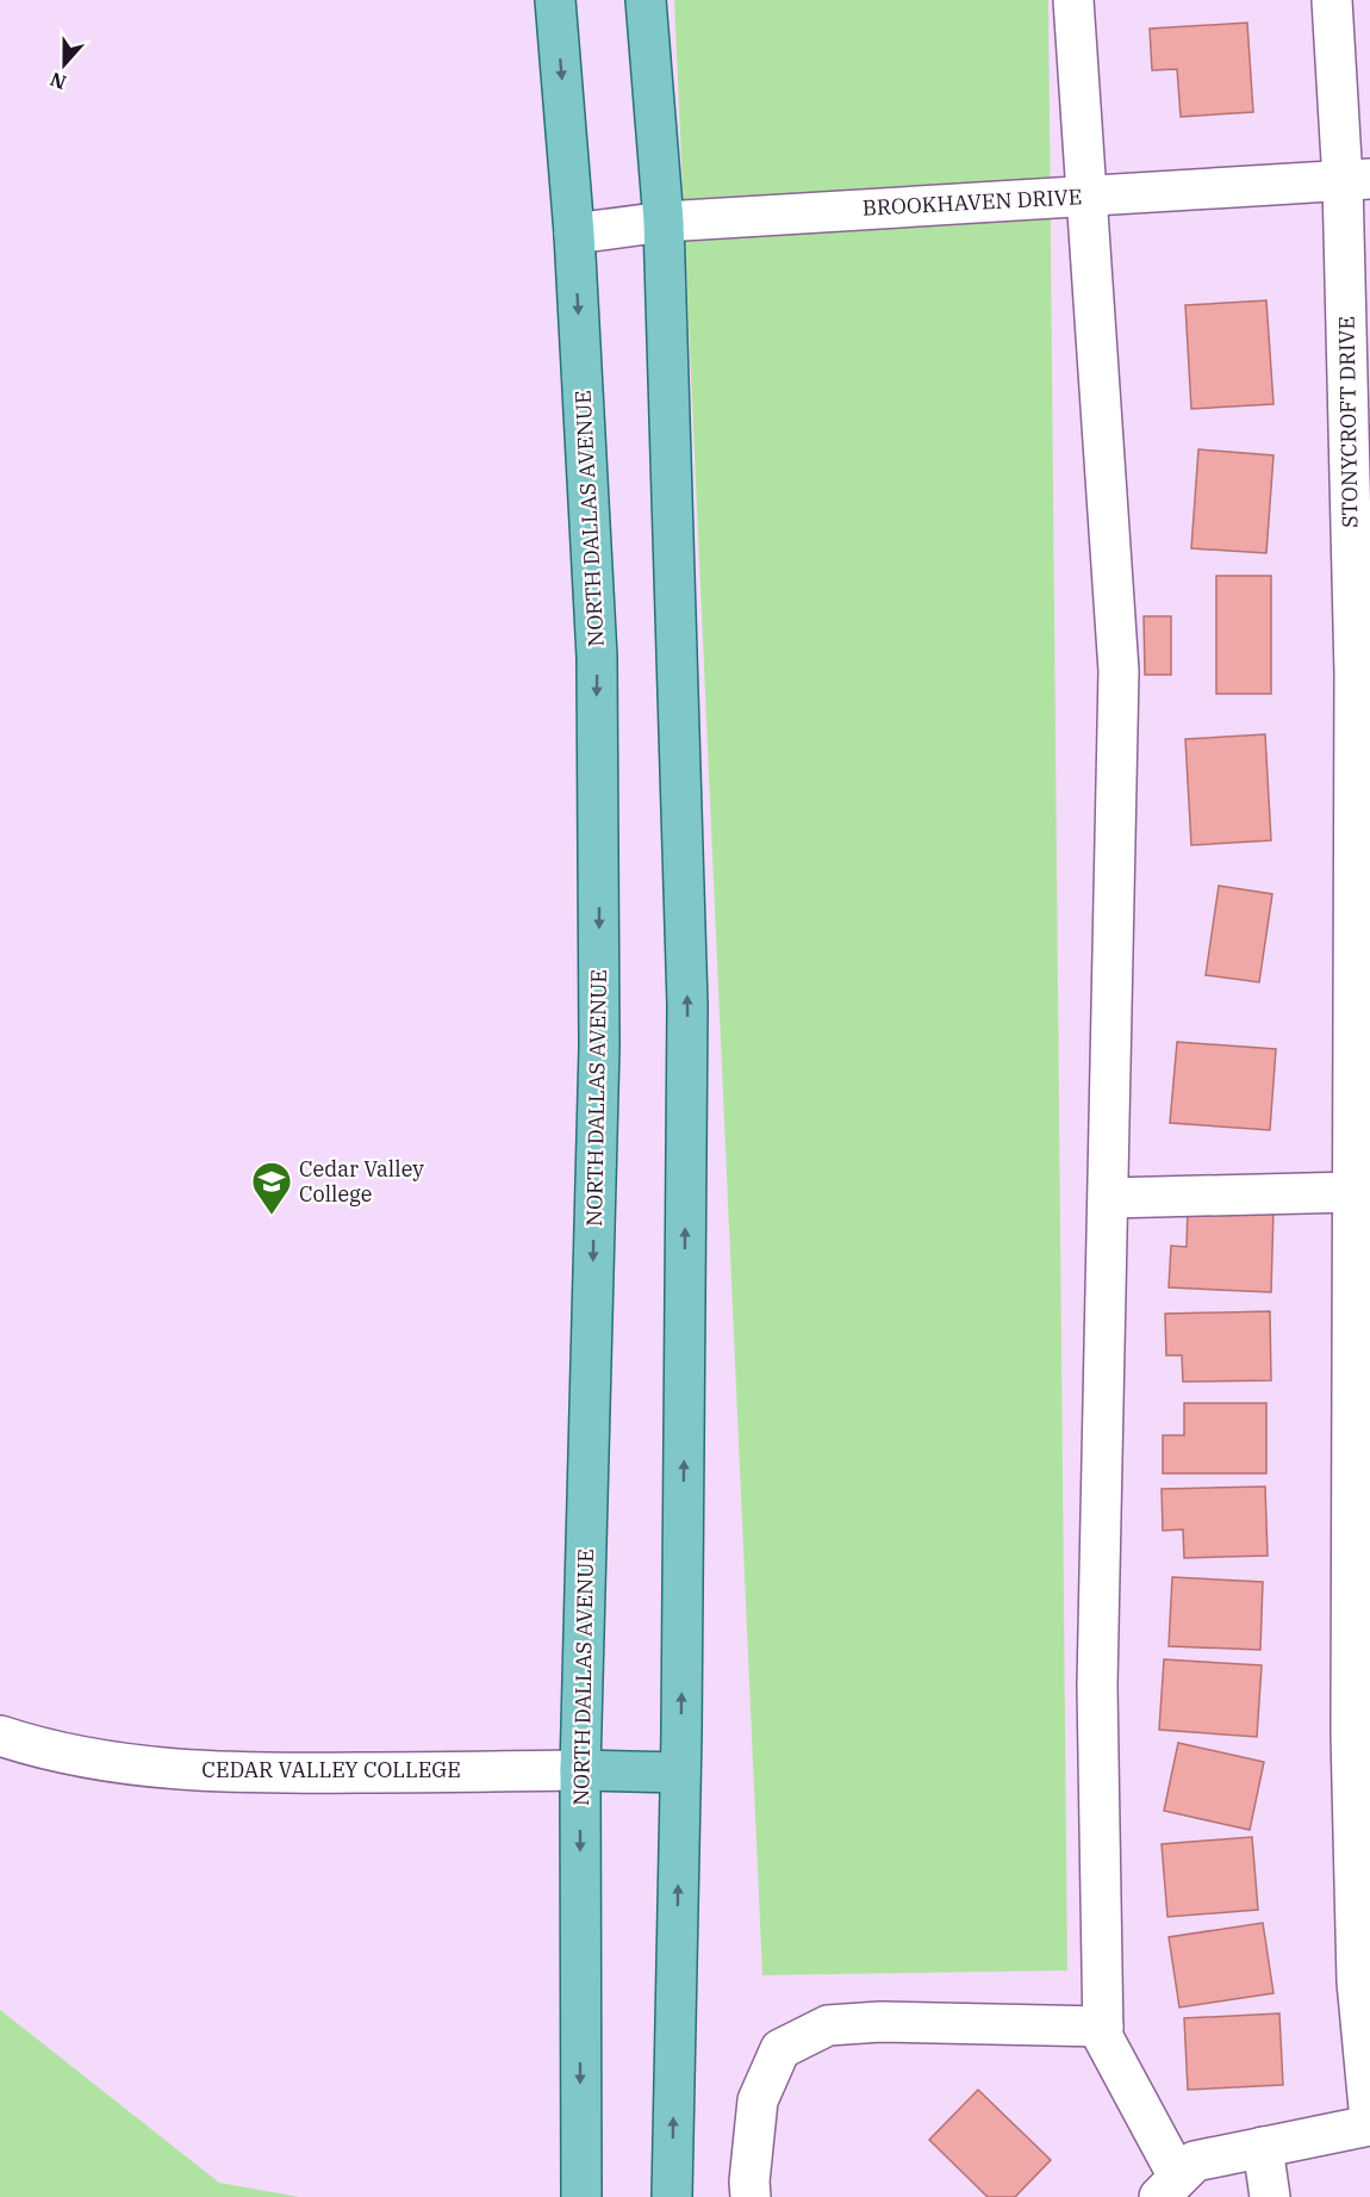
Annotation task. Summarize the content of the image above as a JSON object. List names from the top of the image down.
{
  "streets": {
    "main road": ["NORTH DALLAS AVENUE"],
    "street": ["BROOKHAVEN DRIVE", "STONYCROFT DRIVE", "CEDAR VALLEY COLLEGE"]
  },
  "crossings": [
    ["BROOKHAVEN DRIVE", "STONYCROFT DRIVE"],
    ["BROOKHAVEN DRIVE", "NORTH DALLAS AVENUE"],
    ["NORTH DALLAS AVENUE", "CEDAR VALLEY COLLEGE"]
  ],
  "places": {
    "school or university": ["Cedar Valley College"]
  },
  "north": "bottom"
}
